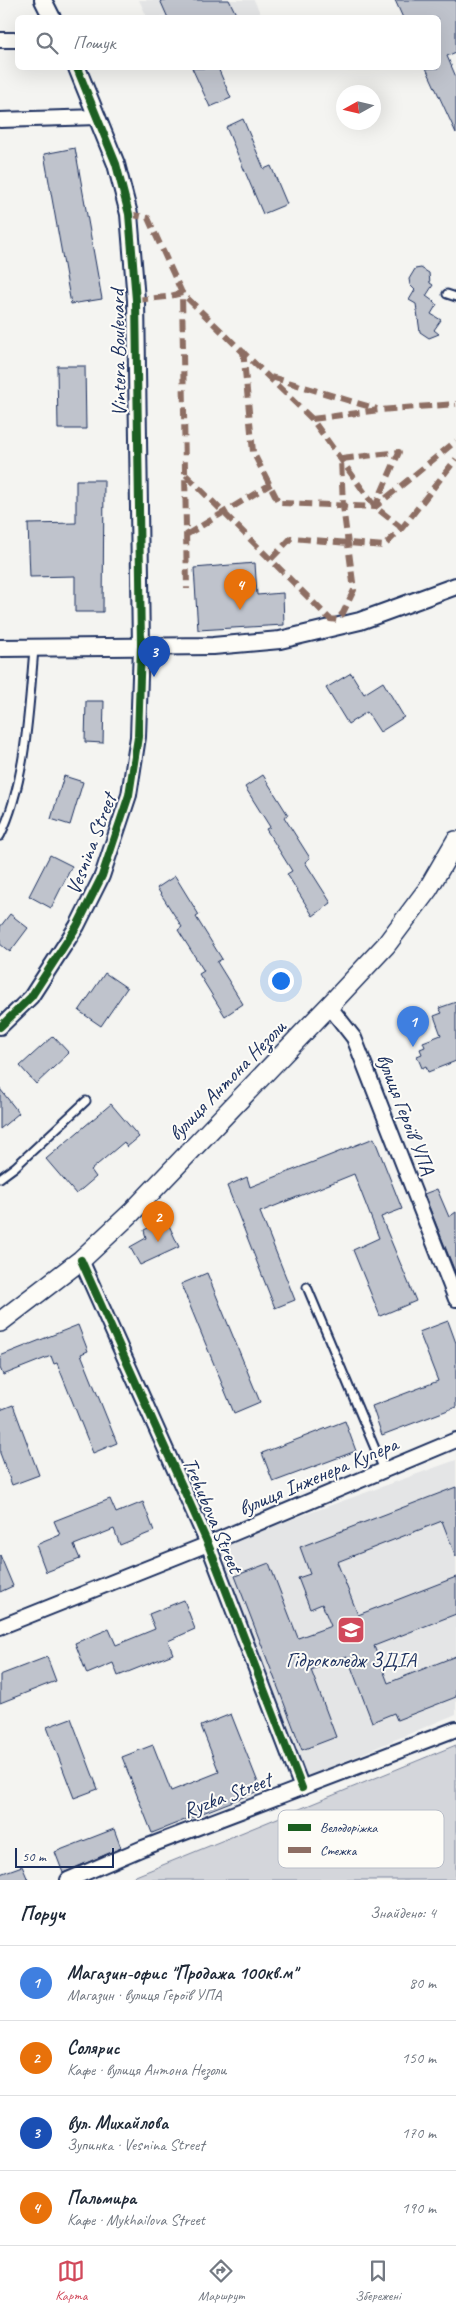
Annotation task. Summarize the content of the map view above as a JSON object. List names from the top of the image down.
{
  "streets": {
    "main road": ["вулиця Антона Незоли"],
    "street": [
      "Vintera Boulevard",
      "Vesnina Street",
      "вулиця Героїв УПА",
      "вулиця Інженера Купера",
      "Trehubova Street",
      "Ryzka Street"
    ]
  },
  "crossings": [
    ["Vintera Boulevard", "Vesnina Street"],
    ["вулиця Антона Незоли", "вулиця Героїв УПА"],
    ["вулиця Антона Незоли", "Trehubova Street"],
    ["вулиця Інженера Купера", "Trehubova Street"],
    ["Trehubova Street", "Ryzka Street"]
  ],
  "places": {
    "school or university": ["Гідроколедж ЗДIА"]
  },
  "legend": ["Велодоріжка", "Стежка"],
  "scale_bar": "50 m",
  "north": "left",
  "page": {
    "search": "Пошук",
    "pins": [
      "4",
      "3",
      "1",
      "2"
    ],
    "scale": "50 m",
    "heading": ["Поруч", "Знайдено: 4"],
    "list": [
      {
        "mark": "1",
        "name": "Магазин-офис \"Продажа 100кв.м\"",
        "note": "Магазин · вулиця Героїв УПА",
        "value": "80 m"
      },
      {
        "mark": "2",
        "name": "Солярис",
        "note": "Кафе · вулиця Антона Незоли",
        "value": "150 m"
      },
      {
        "mark": "3",
        "name": "вул. Михайлова",
        "note": "Зупинка · Vesnina Street",
        "value": "170 m"
      },
      {
        "mark": "4",
        "name": "Пальмира",
        "note": "Кафе · Mykhailova Street",
        "value": "190 m"
      }
    ],
    "nav": ["Карта", "Маршрут", "Збережені"]
  }
}
